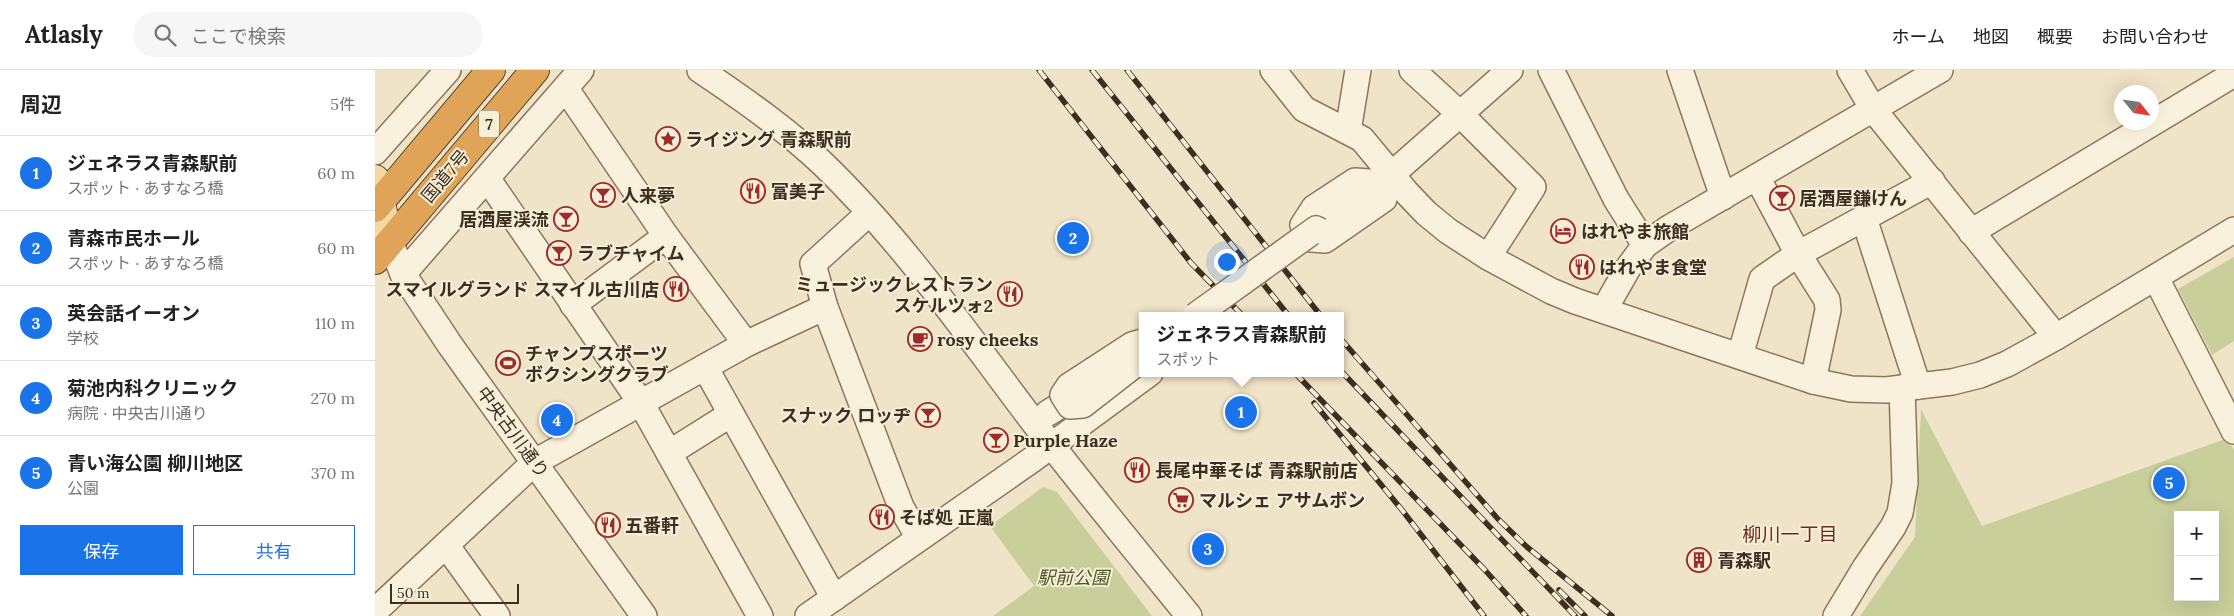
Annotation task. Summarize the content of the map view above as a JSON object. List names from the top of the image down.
{
  "streets": {
    "highway": ["7", "国道7号"],
    "street": ["中央古川通り"]
  },
  "crossings": [
    ["国道7号", "中央古川通り"]
  ],
  "districts": ["柳川一丁目"],
  "parks": ["駅前公園"],
  "places": {
    "place": ["ライジング 青森駅前"],
    "restaurant": [
      "富美子",
      "はれやま食堂",
      "スマイルグランド スマイル古川店",
      "ミュージックレストラン スケルツォ2",
      "長尾中華そば 青森駅前店",
      "そば処 正嵐",
      "五番軒"
    ],
    "bar": [
      "人来夢",
      "居酒屋鎌けん",
      "居酒屋渓流",
      "ラブチャイム",
      "スナック ロッヂ",
      "Purple Haze"
    ],
    "hotel": ["はれやま旅館"],
    "cafe": ["rosy cheeks"],
    "sports": ["チャンプスポーツ ボクシングクラブ"],
    "supermarket": ["マルシェ アサムボン"],
    "building": ["青森駅"]
  },
  "scale_bar": "50 m",
  "north": "bottom right",
  "page": {
    "header": "Atlasly",
    "search": "ここで検索",
    "nav": [
      "ホーム",
      "地図",
      "概要",
      "お問い合わせ"
    ],
    "heading": ["周辺", "5件"],
    "list": [
      {
        "mark": "1",
        "name": "ジェネラス青森駅前",
        "note": "スポット · あすなろ橋",
        "value": "60 m"
      },
      {
        "mark": "2",
        "name": "青森市民ホール",
        "note": "スポット · あすなろ橋",
        "value": "60 m"
      },
      {
        "mark": "3",
        "name": "英会話イーオン",
        "note": "学校",
        "value": "110 m"
      },
      {
        "mark": "4",
        "name": "菊池内科クリニック",
        "note": "病院 · 中央古川通り",
        "value": "270 m"
      },
      {
        "mark": "5",
        "name": "青い海公園 柳川地区",
        "note": "公園",
        "value": "370 m"
      }
    ],
    "pins": [
      "2",
      "1",
      "4",
      "5",
      "3"
    ],
    "popup": ["ジェネラス青森駅前", "スポット"],
    "buttons": ["保存", "共有"],
    "map_buttons": ["+", "−"],
    "scale": "50 m"
  }
}
